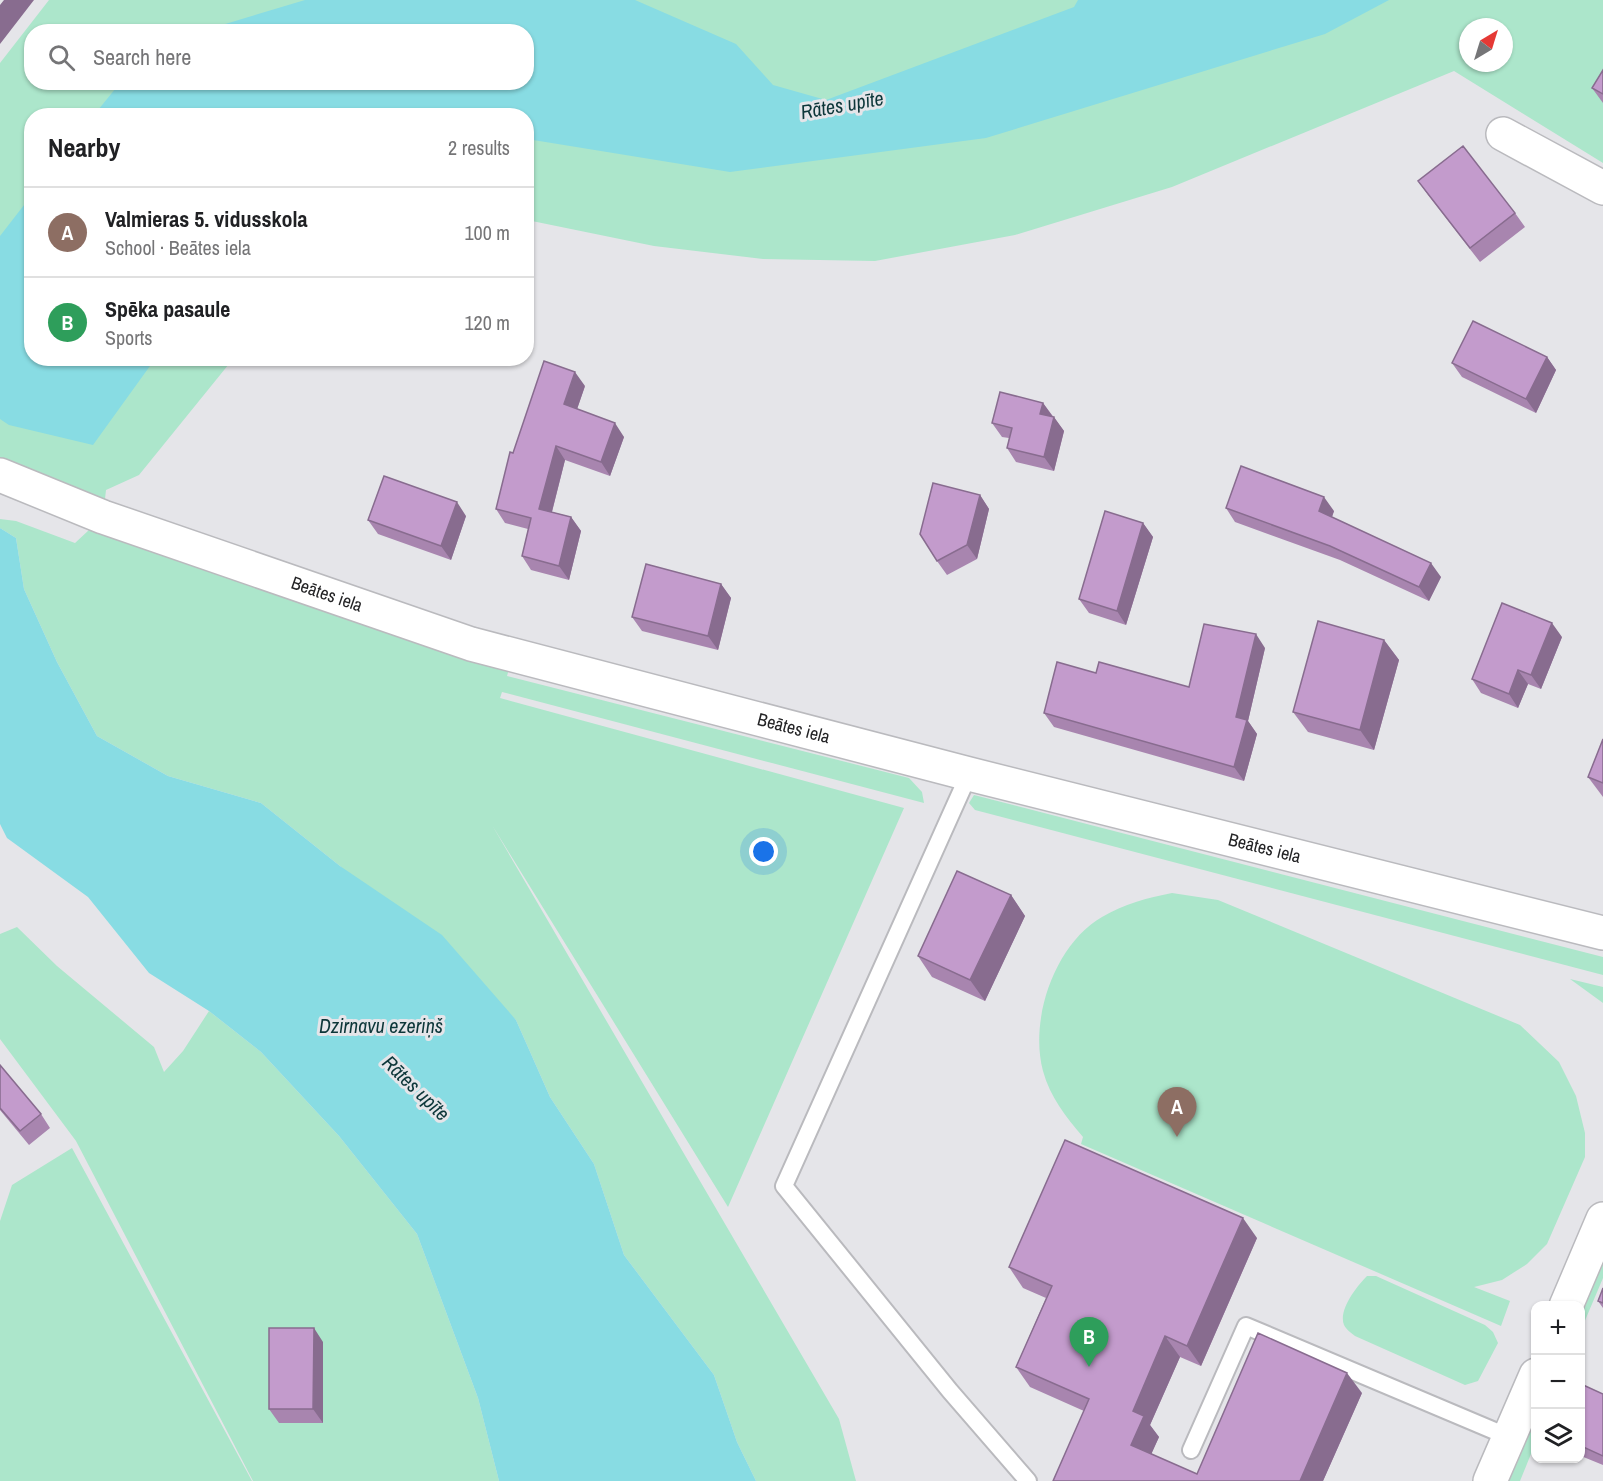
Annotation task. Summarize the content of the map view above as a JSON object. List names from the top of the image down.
{
  "streets": {
    "street": ["Beātes iela"]
  },
  "water": ["Rātes upīte", "Dzirnavu ezeriņš"],
  "north": "top right",
  "page": {
    "search": "Search here",
    "heading": ["Nearby", "2 results"],
    "list": [
      {
        "mark": "A",
        "name": "Valmieras 5. vidusskola",
        "note": "School · Beātes iela",
        "value": "100 m"
      },
      {
        "mark": "B",
        "name": "Spēka pasaule",
        "note": "Sports",
        "value": "120 m"
      }
    ],
    "pins": ["A", "B"],
    "map_buttons": ["+", "−"]
  }
}
